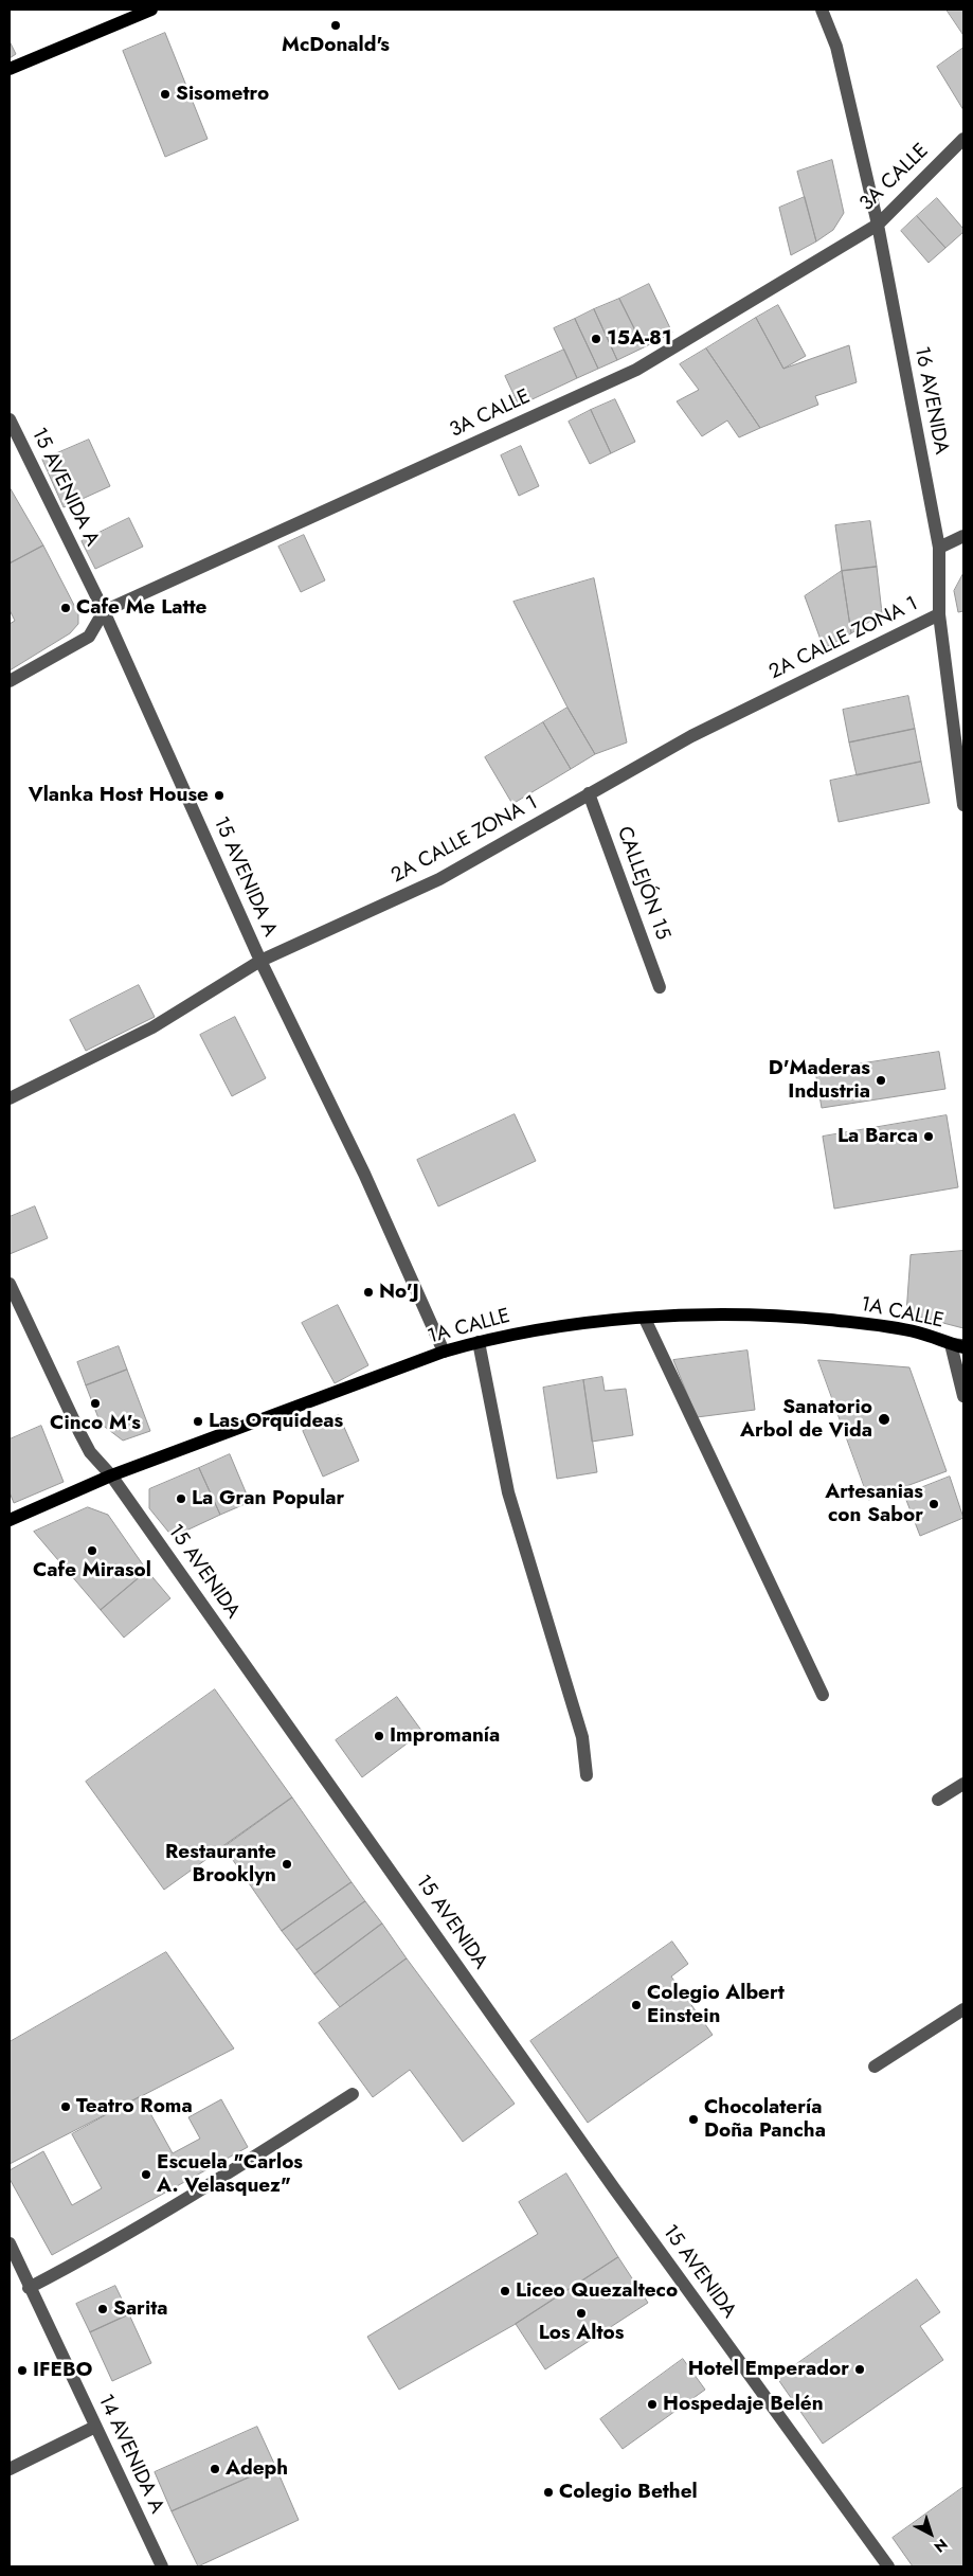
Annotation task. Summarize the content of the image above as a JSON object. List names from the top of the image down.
{
  "streets": {
    "main road": ["1A CALLE"],
    "street": [
      "3A CALLE",
      "16 AVENIDA",
      "15 AVENIDA A",
      "2A CALLE ZONA 1",
      "CALLEJÓN 15",
      "15 AVENIDA",
      "14 AVENIDA A"
    ]
  },
  "crossings": [
    ["3A CALLE", "16 AVENIDA"],
    ["3A CALLE", "15 AVENIDA A"],
    ["16 AVENIDA", "2A CALLE ZONA 1"],
    ["15 AVENIDA A", "2A CALLE ZONA 1"],
    ["15 AVENIDA A", "1A CALLE"],
    ["2A CALLE ZONA 1", "CALLEJÓN 15"],
    ["1A CALLE", "15 AVENIDA"]
  ],
  "places": [
    "McDonald's",
    "Sisometro",
    "15A-81",
    "Cafe Me Latte",
    "Vlanka Host House",
    "D'Maderas Industria",
    "La Barca",
    "No'J",
    "Cinco M’s",
    "Sanatorio Arbol de Vida",
    "Las Orquideas",
    "La Gran Popular",
    "Artesanias con Sabor",
    "Cafe Mirasol",
    "Impromanía",
    "Restaurante Brooklyn",
    "Colegio Albert Einstein",
    "Teatro Roma",
    "Chocolatería Doña Pancha",
    "Escuela \"Carlos A. Velasquez\"",
    "Liceo Quezalteco",
    "Sarita",
    "Los Altos",
    "Hotel Emperador",
    "IFEBO",
    "Hospedaje Belén",
    "Adeph",
    "Colegio Bethel"
  ],
  "north": "bottom right"
}
